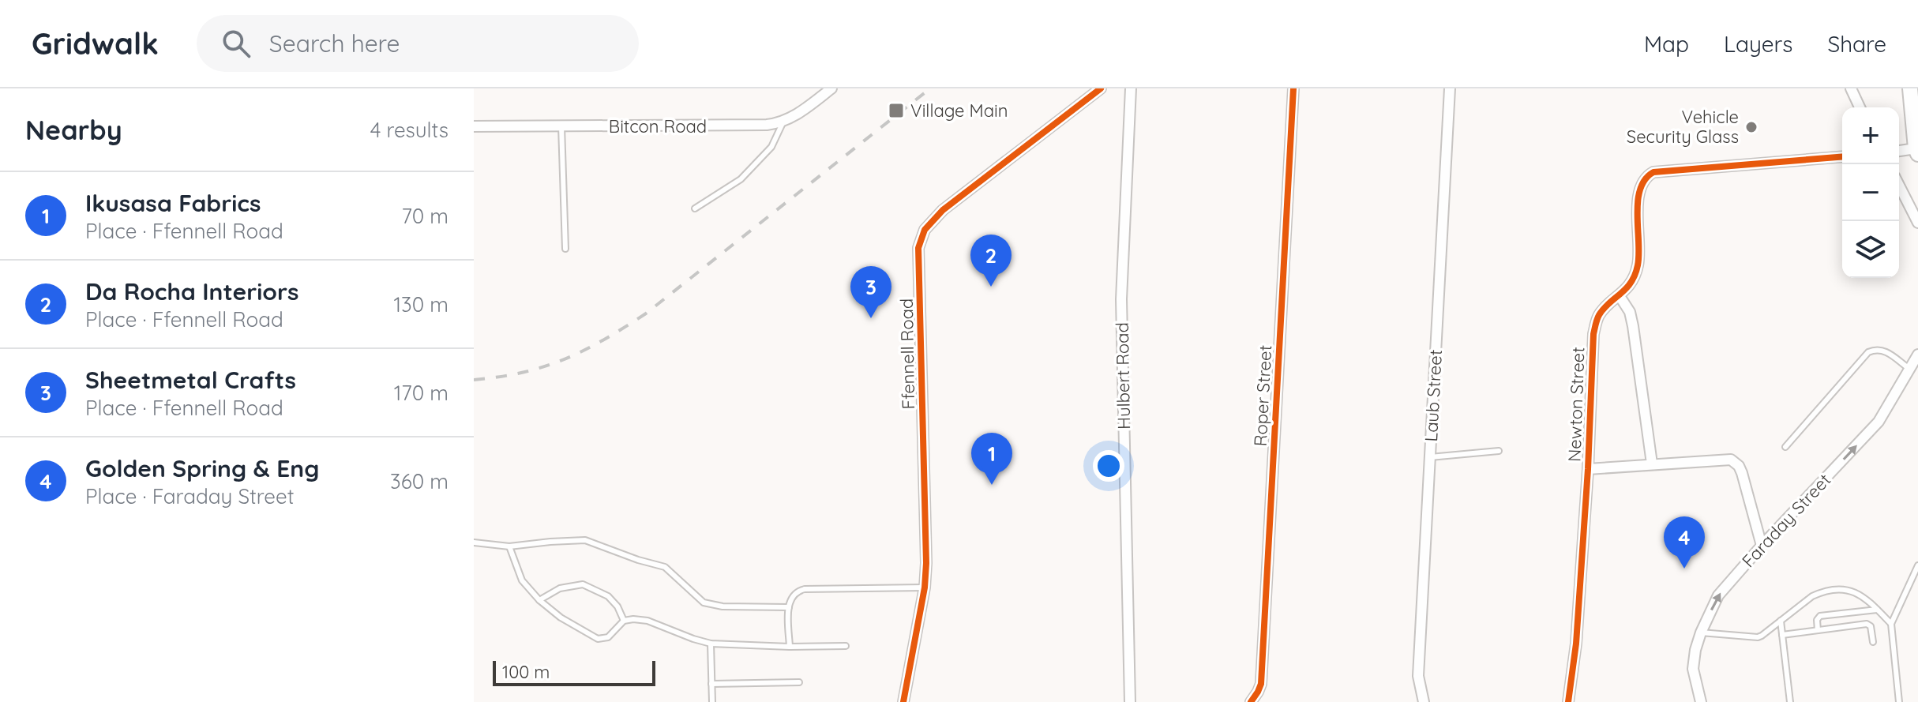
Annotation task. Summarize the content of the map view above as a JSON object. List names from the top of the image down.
{
  "streets": {
    "street": [
      "Bitcon Road",
      "Ffennell Road",
      "Hulbert Road",
      "Roper Street",
      "Laub Street",
      "Newton Street",
      "Faraday Street"
    ]
  },
  "one_way": ["Faraday Street"],
  "places": {
    "transit": ["Village Main"],
    "other": ["Vehicle Security Glass"]
  },
  "scale_bar": "100 m",
  "page": {
    "header": "Gridwalk",
    "search": "Search here",
    "nav": ["Map", "Layers", "Share"],
    "heading": ["Nearby", "4 results"],
    "map_buttons": ["+", "−"],
    "list": [
      {
        "mark": "1",
        "name": "Ikusasa Fabrics",
        "note": "Place · Ffennell Road",
        "value": "70 m"
      },
      {
        "mark": "2",
        "name": "Da Rocha Interiors",
        "note": "Place · Ffennell Road",
        "value": "130 m"
      },
      {
        "mark": "3",
        "name": "Sheetmetal Crafts",
        "note": "Place · Ffennell Road",
        "value": "170 m"
      },
      {
        "mark": "4",
        "name": "Golden Spring & Eng",
        "note": "Place · Faraday Street",
        "value": "360 m"
      }
    ],
    "pins": [
      "2",
      "3",
      "1",
      "4"
    ],
    "scale": "100 m"
  }
}
